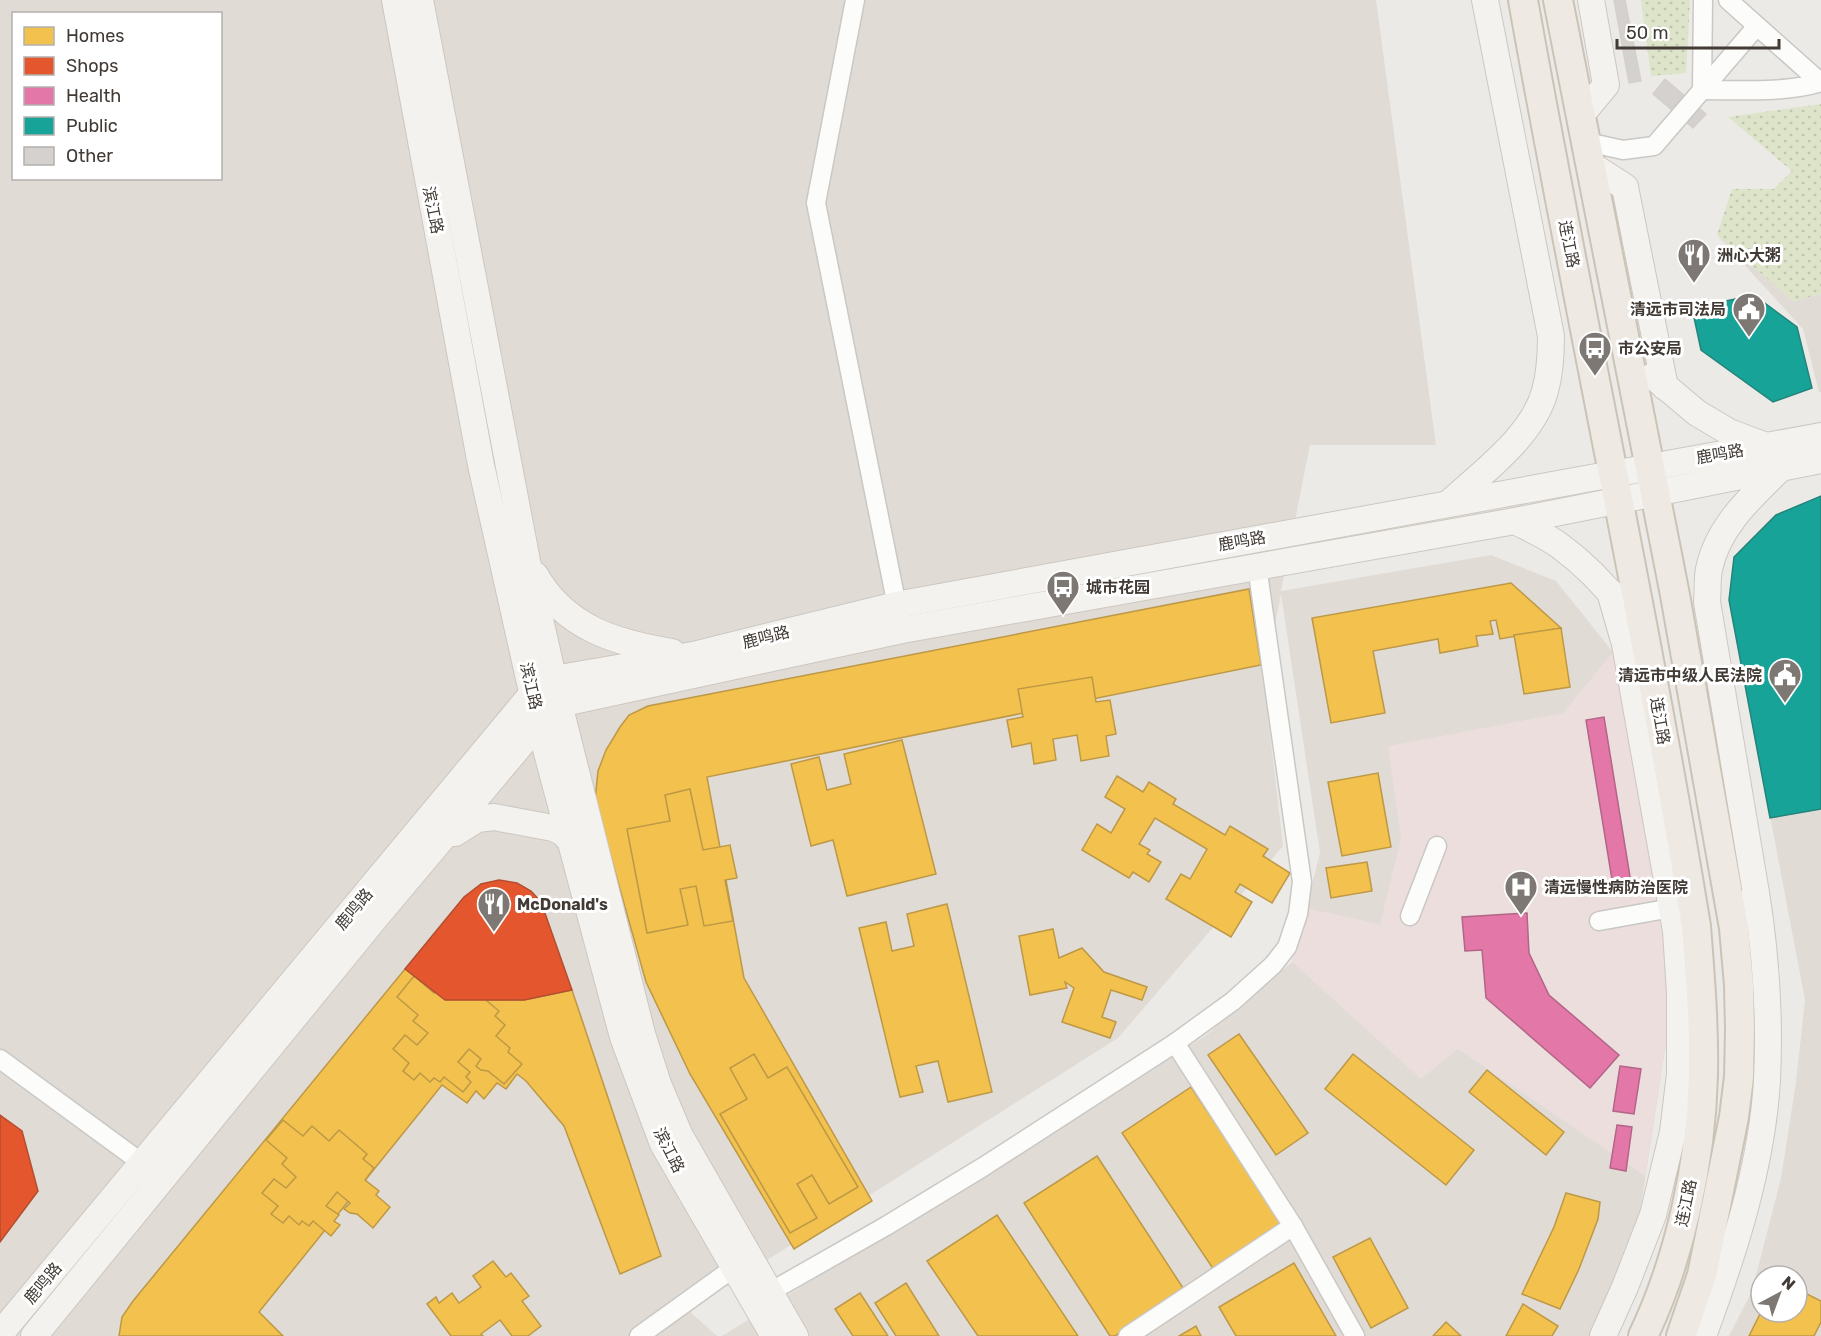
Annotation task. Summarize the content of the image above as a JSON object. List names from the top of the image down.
{
  "streets": {
    "main road": ["连江路"],
    "street": ["滨江路", "鹿鸣路"]
  },
  "crossings": [
    ["滨江路", "鹿鸣路"],
    ["连江路", "鹿鸣路"]
  ],
  "places": {
    "restaurant": ["洲心大粥", "McDonald's"],
    "public building": ["清远市司法局", "清远市中级人民法院"],
    "bus stop": ["市公安局", "城市花园"],
    "hospital": ["清远慢性病防治医院"]
  },
  "legend": [
    "Homes",
    "Shops",
    "Health",
    "Public",
    "Other"
  ],
  "scale_bar": "50 m",
  "north": "top right"
}
